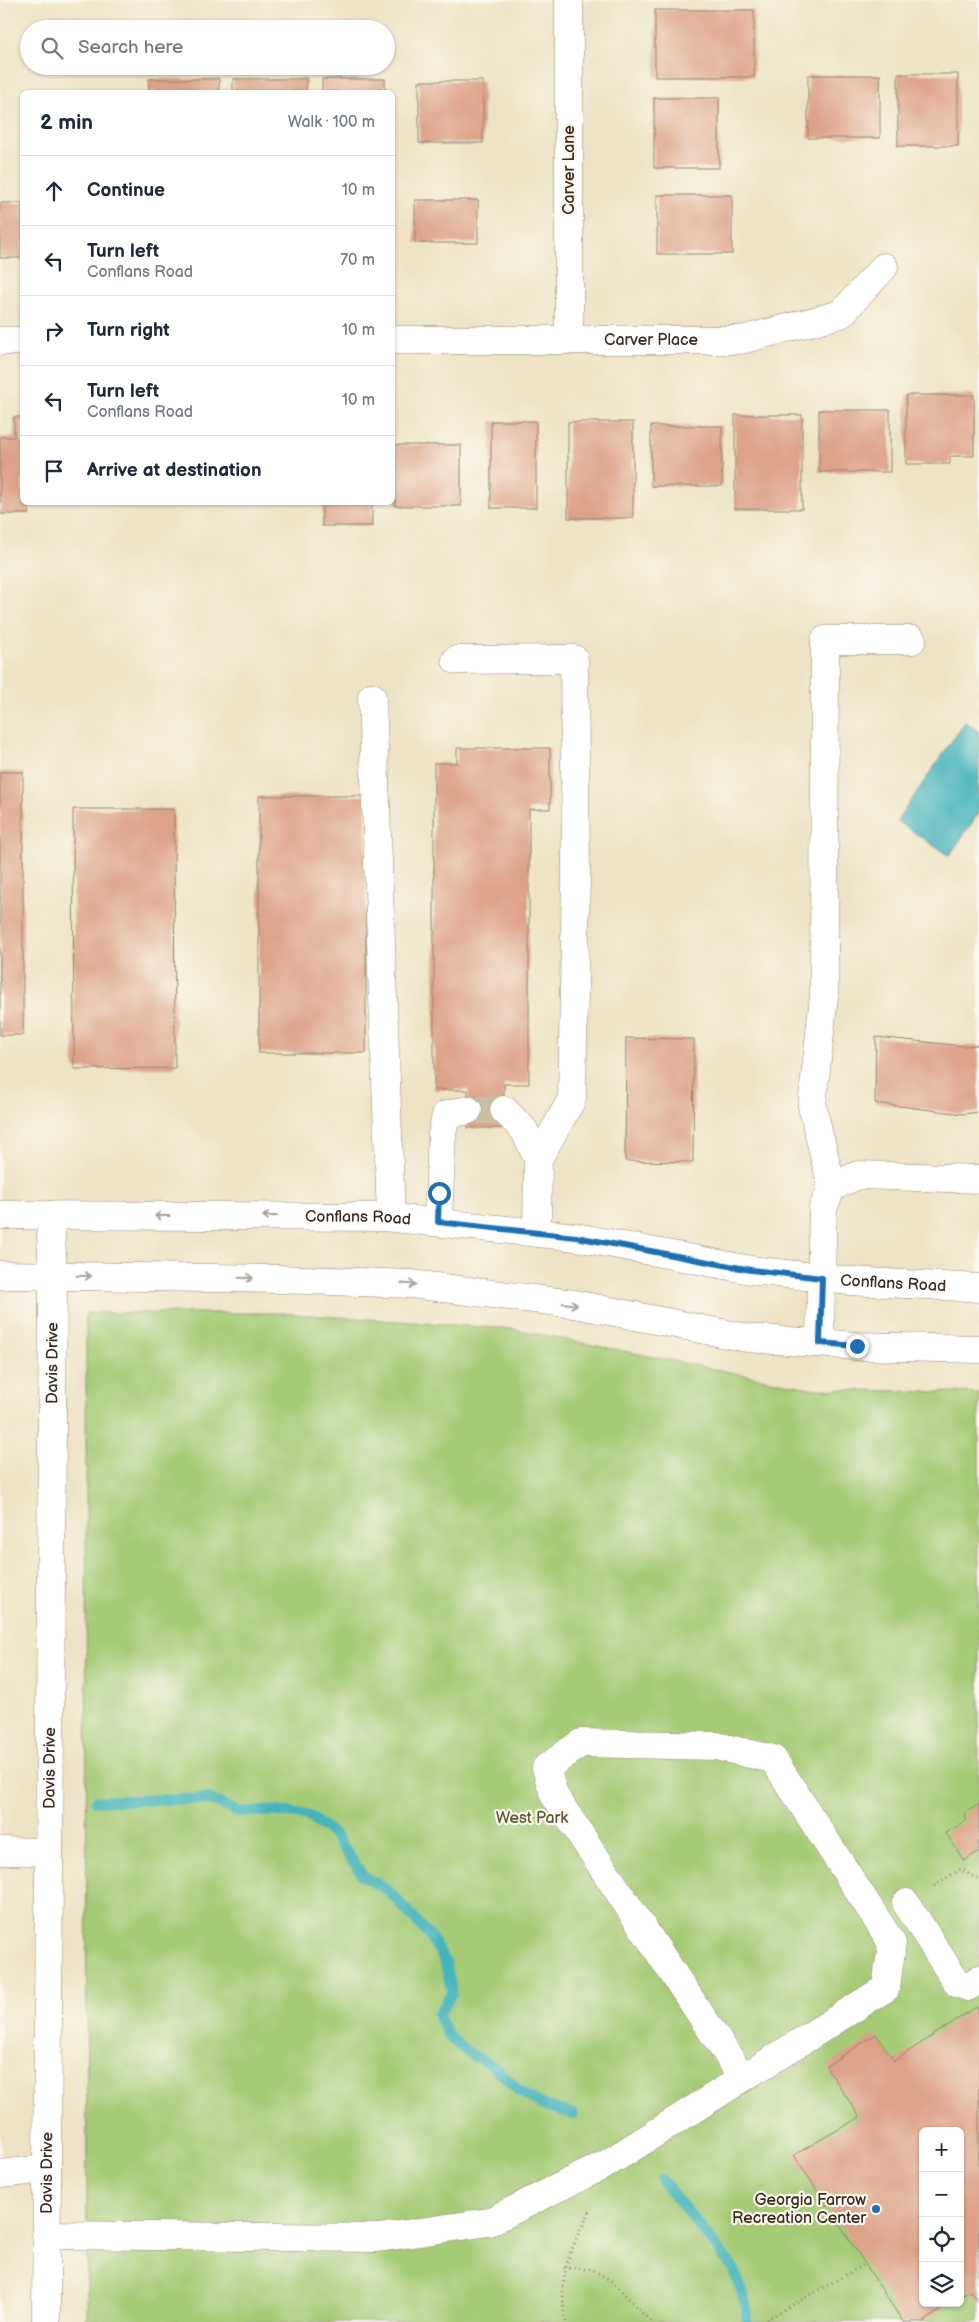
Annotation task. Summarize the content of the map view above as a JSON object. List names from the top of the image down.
{
  "streets": {
    "main road": [
      "Carver Lane",
      "Carver Place",
      "Conflans Road",
      "Davis Drive"
    ]
  },
  "crossings": [
    ["Carver Lane", "Carver Place"],
    ["Conflans Road", "Davis Drive"]
  ],
  "parks": ["West Park"],
  "places": ["Georgia Farrow Recreation Center"],
  "page": {
    "search": "Search here",
    "heading": ["2 min", "Walk · 100 m"],
    "list": [
      ["Continue", "10 m"],
      ["Turn left", "Conflans Road", "70 m"],
      ["Turn right", "10 m"],
      ["Turn left", "Conflans Road", "10 m"],
      "Arrive at destination"
    ],
    "map_buttons": ["+", "−"]
  }
}
